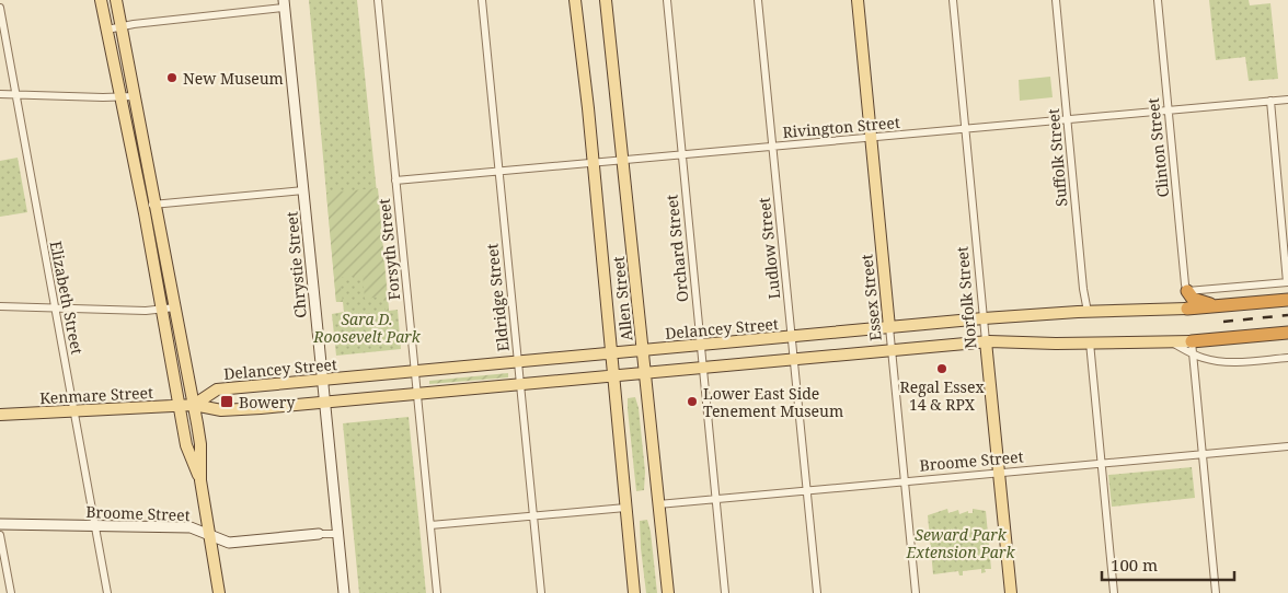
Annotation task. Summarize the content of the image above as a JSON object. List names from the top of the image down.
{
  "streets": {
    "main road": [
      "Chrystie Street",
      "Essex Street",
      "Norfolk Street",
      "Allen Street",
      "Delancey Street",
      "Kenmare Street",
      "Broome Street"
    ],
    "street": [
      "Rivington Street",
      "Clinton Street",
      "Suffolk Street",
      "Orchard Street",
      "Ludlow Street",
      "Forsyth Street",
      "Elizabeth Street",
      "Eldridge Street"
    ]
  },
  "crossings": [
    ["Rivington Street", "Clinton Street"],
    ["Rivington Street", "Suffolk Street"],
    ["Rivington Street", "Orchard Street"],
    ["Rivington Street", "Ludlow Street"],
    ["Rivington Street", "Forsyth Street"],
    ["Rivington Street", "Eldridge Street"],
    ["Rivington Street", "Essex Street"],
    ["Rivington Street", "Norfolk Street"],
    ["Rivington Street", "Allen Street"],
    ["Suffolk Street", "Delancey Street"],
    ["Orchard Street", "Delancey Street"],
    ["Orchard Street", "Broome Street"],
    ["Ludlow Street", "Delancey Street"],
    ["Ludlow Street", "Broome Street"],
    ["Forsyth Street", "Delancey Street"],
    ["Chrystie Street", "Delancey Street"],
    ["Chrystie Street", "Broome Street"],
    ["Elizabeth Street", "Kenmare Street"],
    ["Elizabeth Street", "Broome Street"],
    ["Eldridge Street", "Delancey Street"],
    ["Essex Street", "Delancey Street"],
    ["Essex Street", "Broome Street"],
    ["Norfolk Street", "Delancey Street"],
    ["Norfolk Street", "Broome Street"],
    ["Allen Street", "Delancey Street"],
    ["Allen Street", "Broome Street"],
    ["Delancey Street", "Kenmare Street"]
  ],
  "parks": ["Sara D. Roosevelt Park", "Seward Park Extension Park"],
  "places": {
    "other": ["New Museum", "Regal Essex 14 & RPX", "Lower East Side Tenement Museum"],
    "transit": ["Bowery"]
  },
  "scale_bar": "100 m"
}
